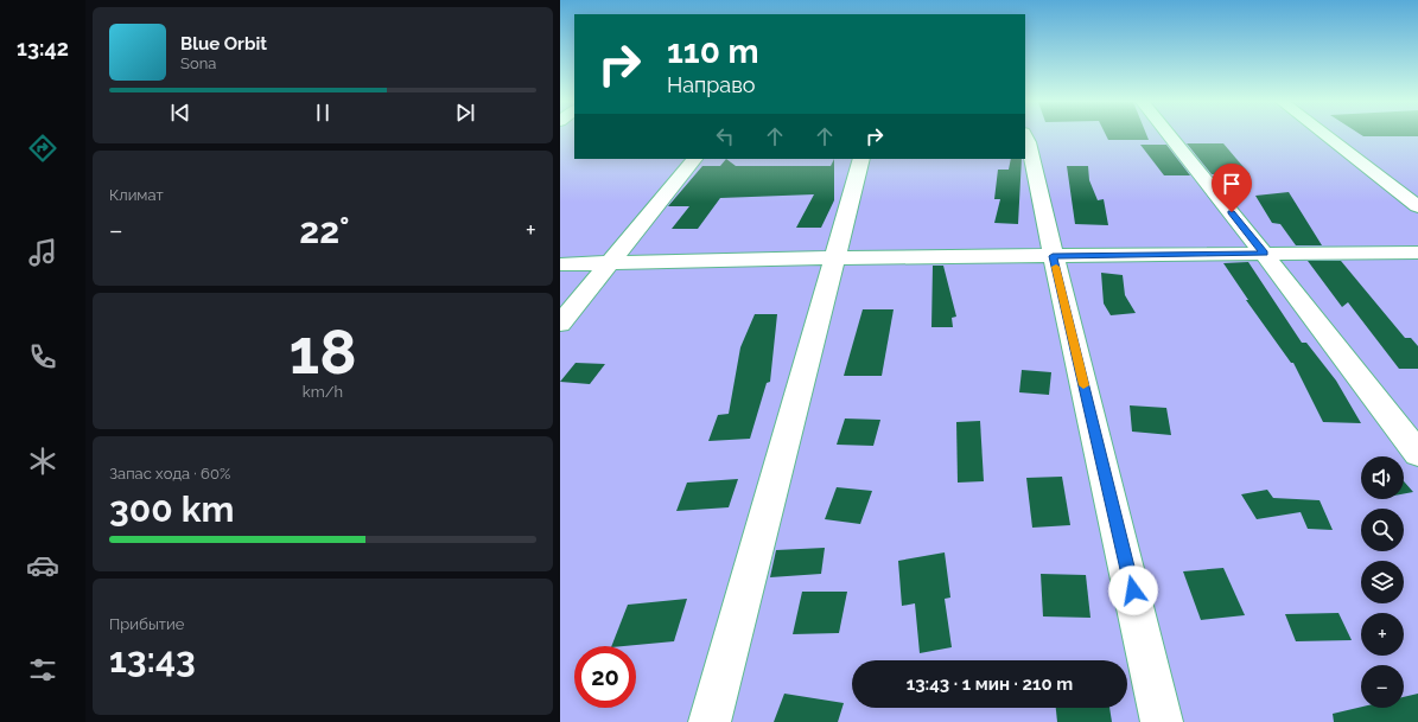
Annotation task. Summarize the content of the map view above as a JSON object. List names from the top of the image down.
{
  "page": {
    "tabs": "13:42",
    "turn": ["110 m", "Направо"],
    "song": ["Blue Orbit", "Sona"],
    "tile": [
      "Климат",
      ["18", "km/h"],
      ["Запас хода · 60%", "300 km"],
      ["Прибытие", "13:43"]
    ],
    "heat": ["−", "22°", "+"],
    "map_buttons": ["+", "−"],
    "limit": "20",
    "trip": "13:43 · 1 мин · 210 m"
  }
}
